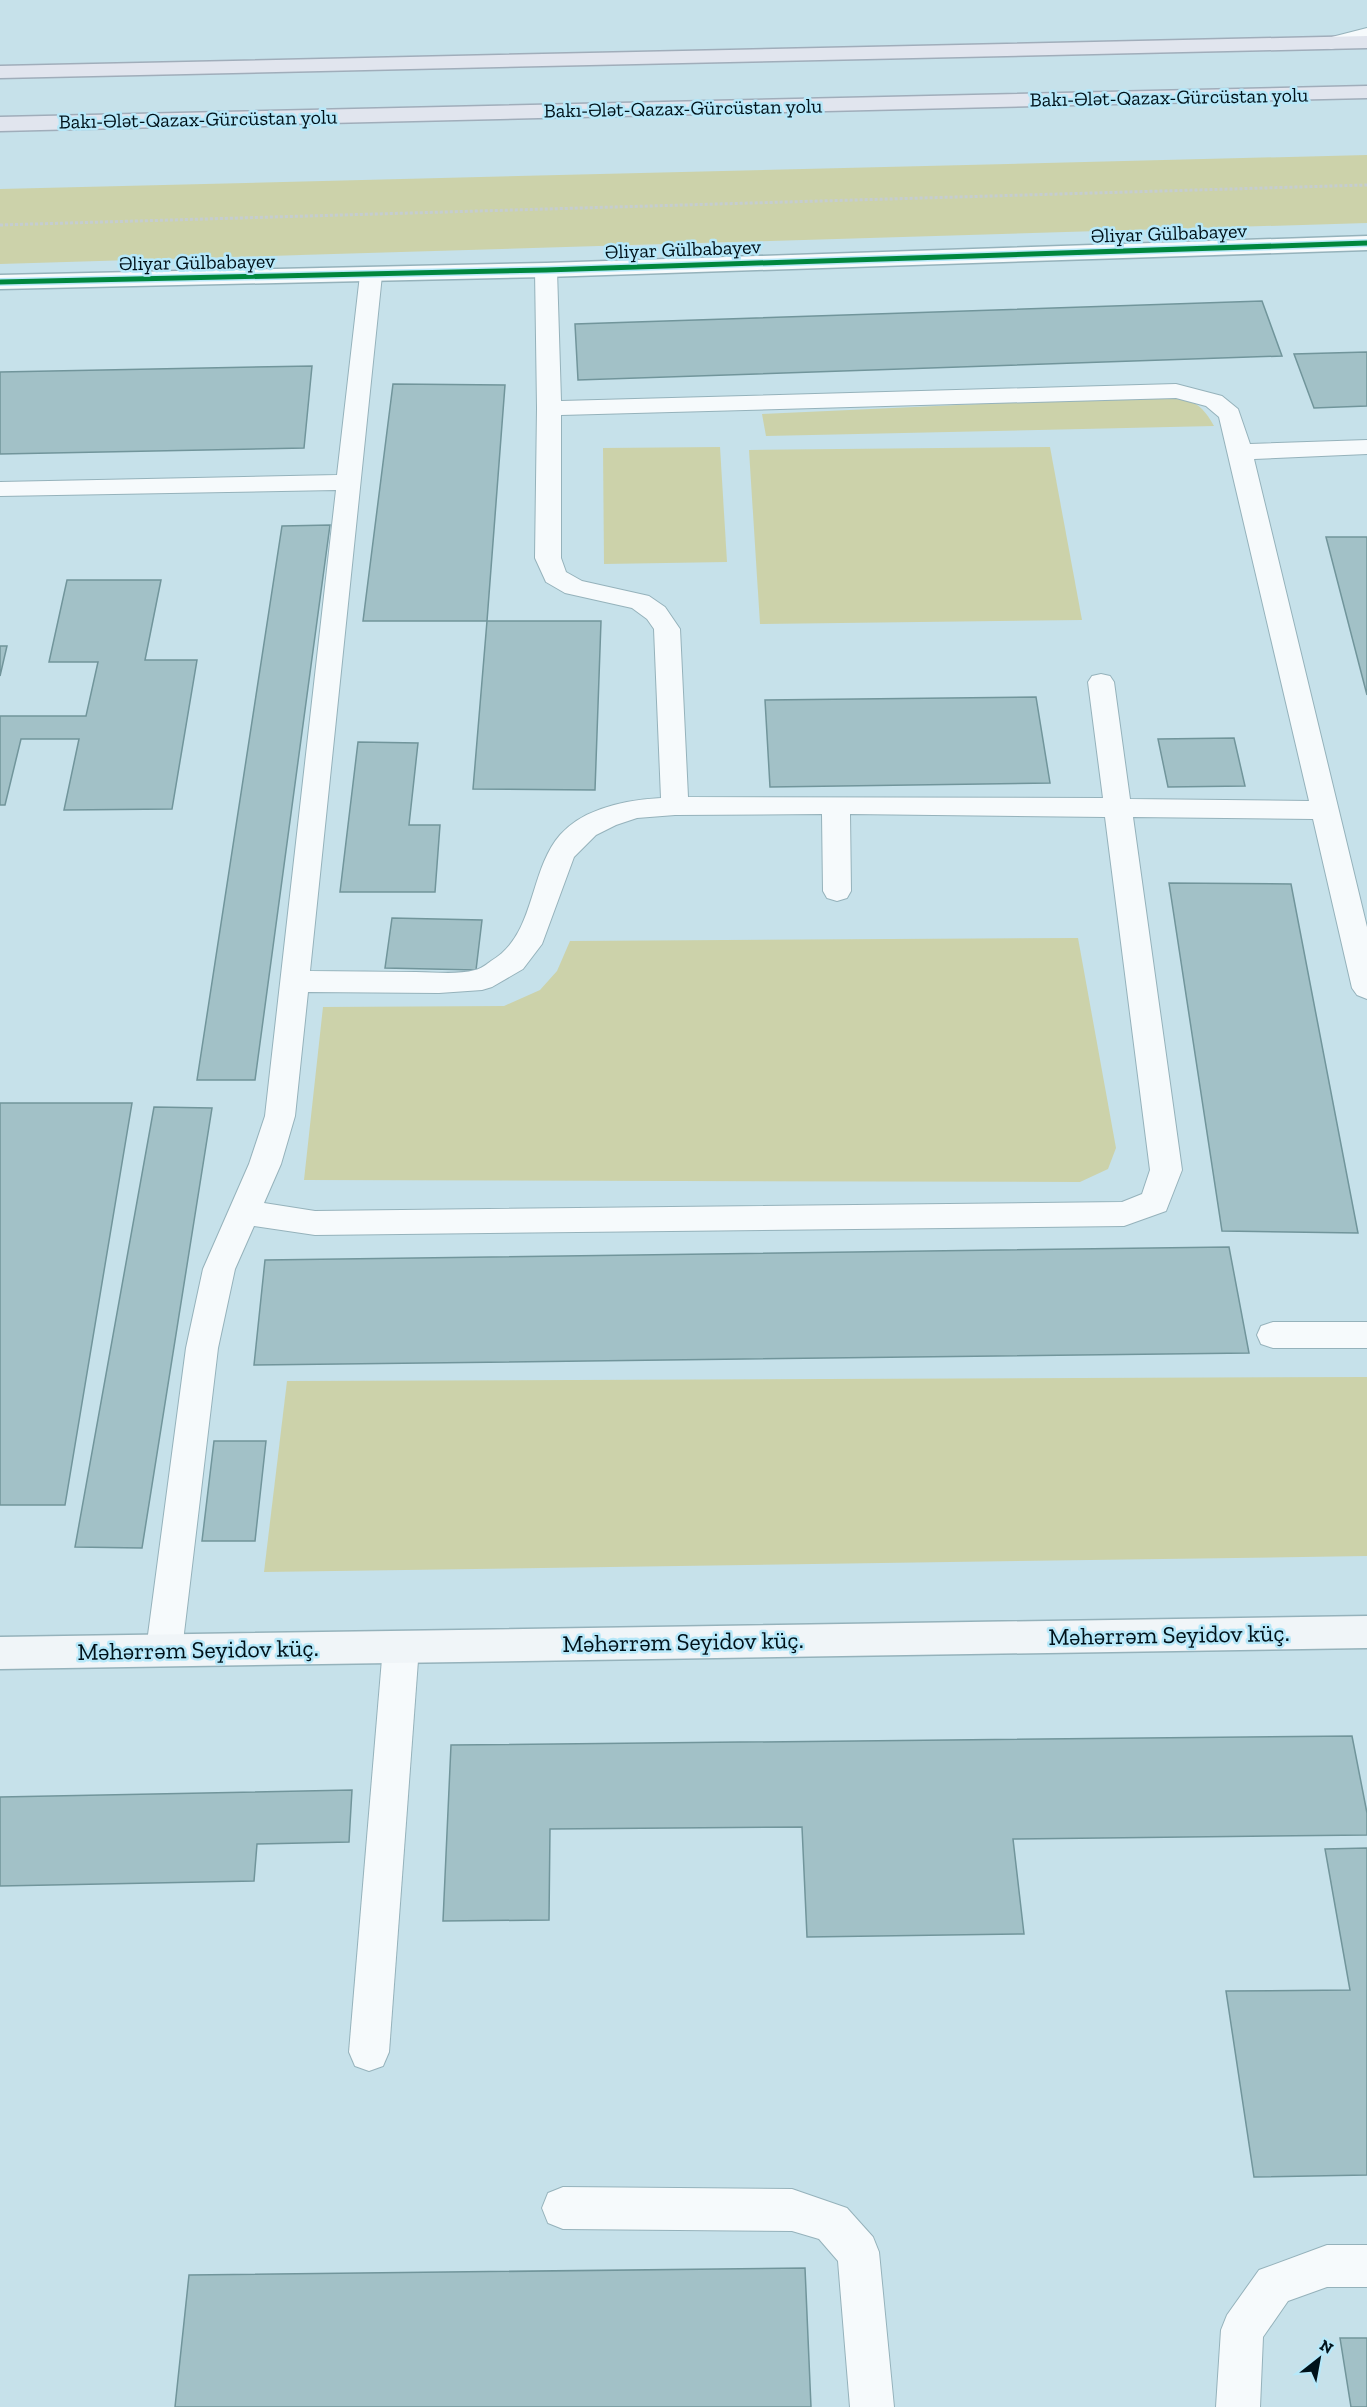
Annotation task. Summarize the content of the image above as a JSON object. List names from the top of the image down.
{
  "streets": {
    "highway": ["Bakı-Ələt-Qazax-Gürcüstan yolu"],
    "main road": ["Məhərrəm Seyidov küç."],
    "street": ["Əliyar Gülbabayev"]
  },
  "north": "top right"
}
